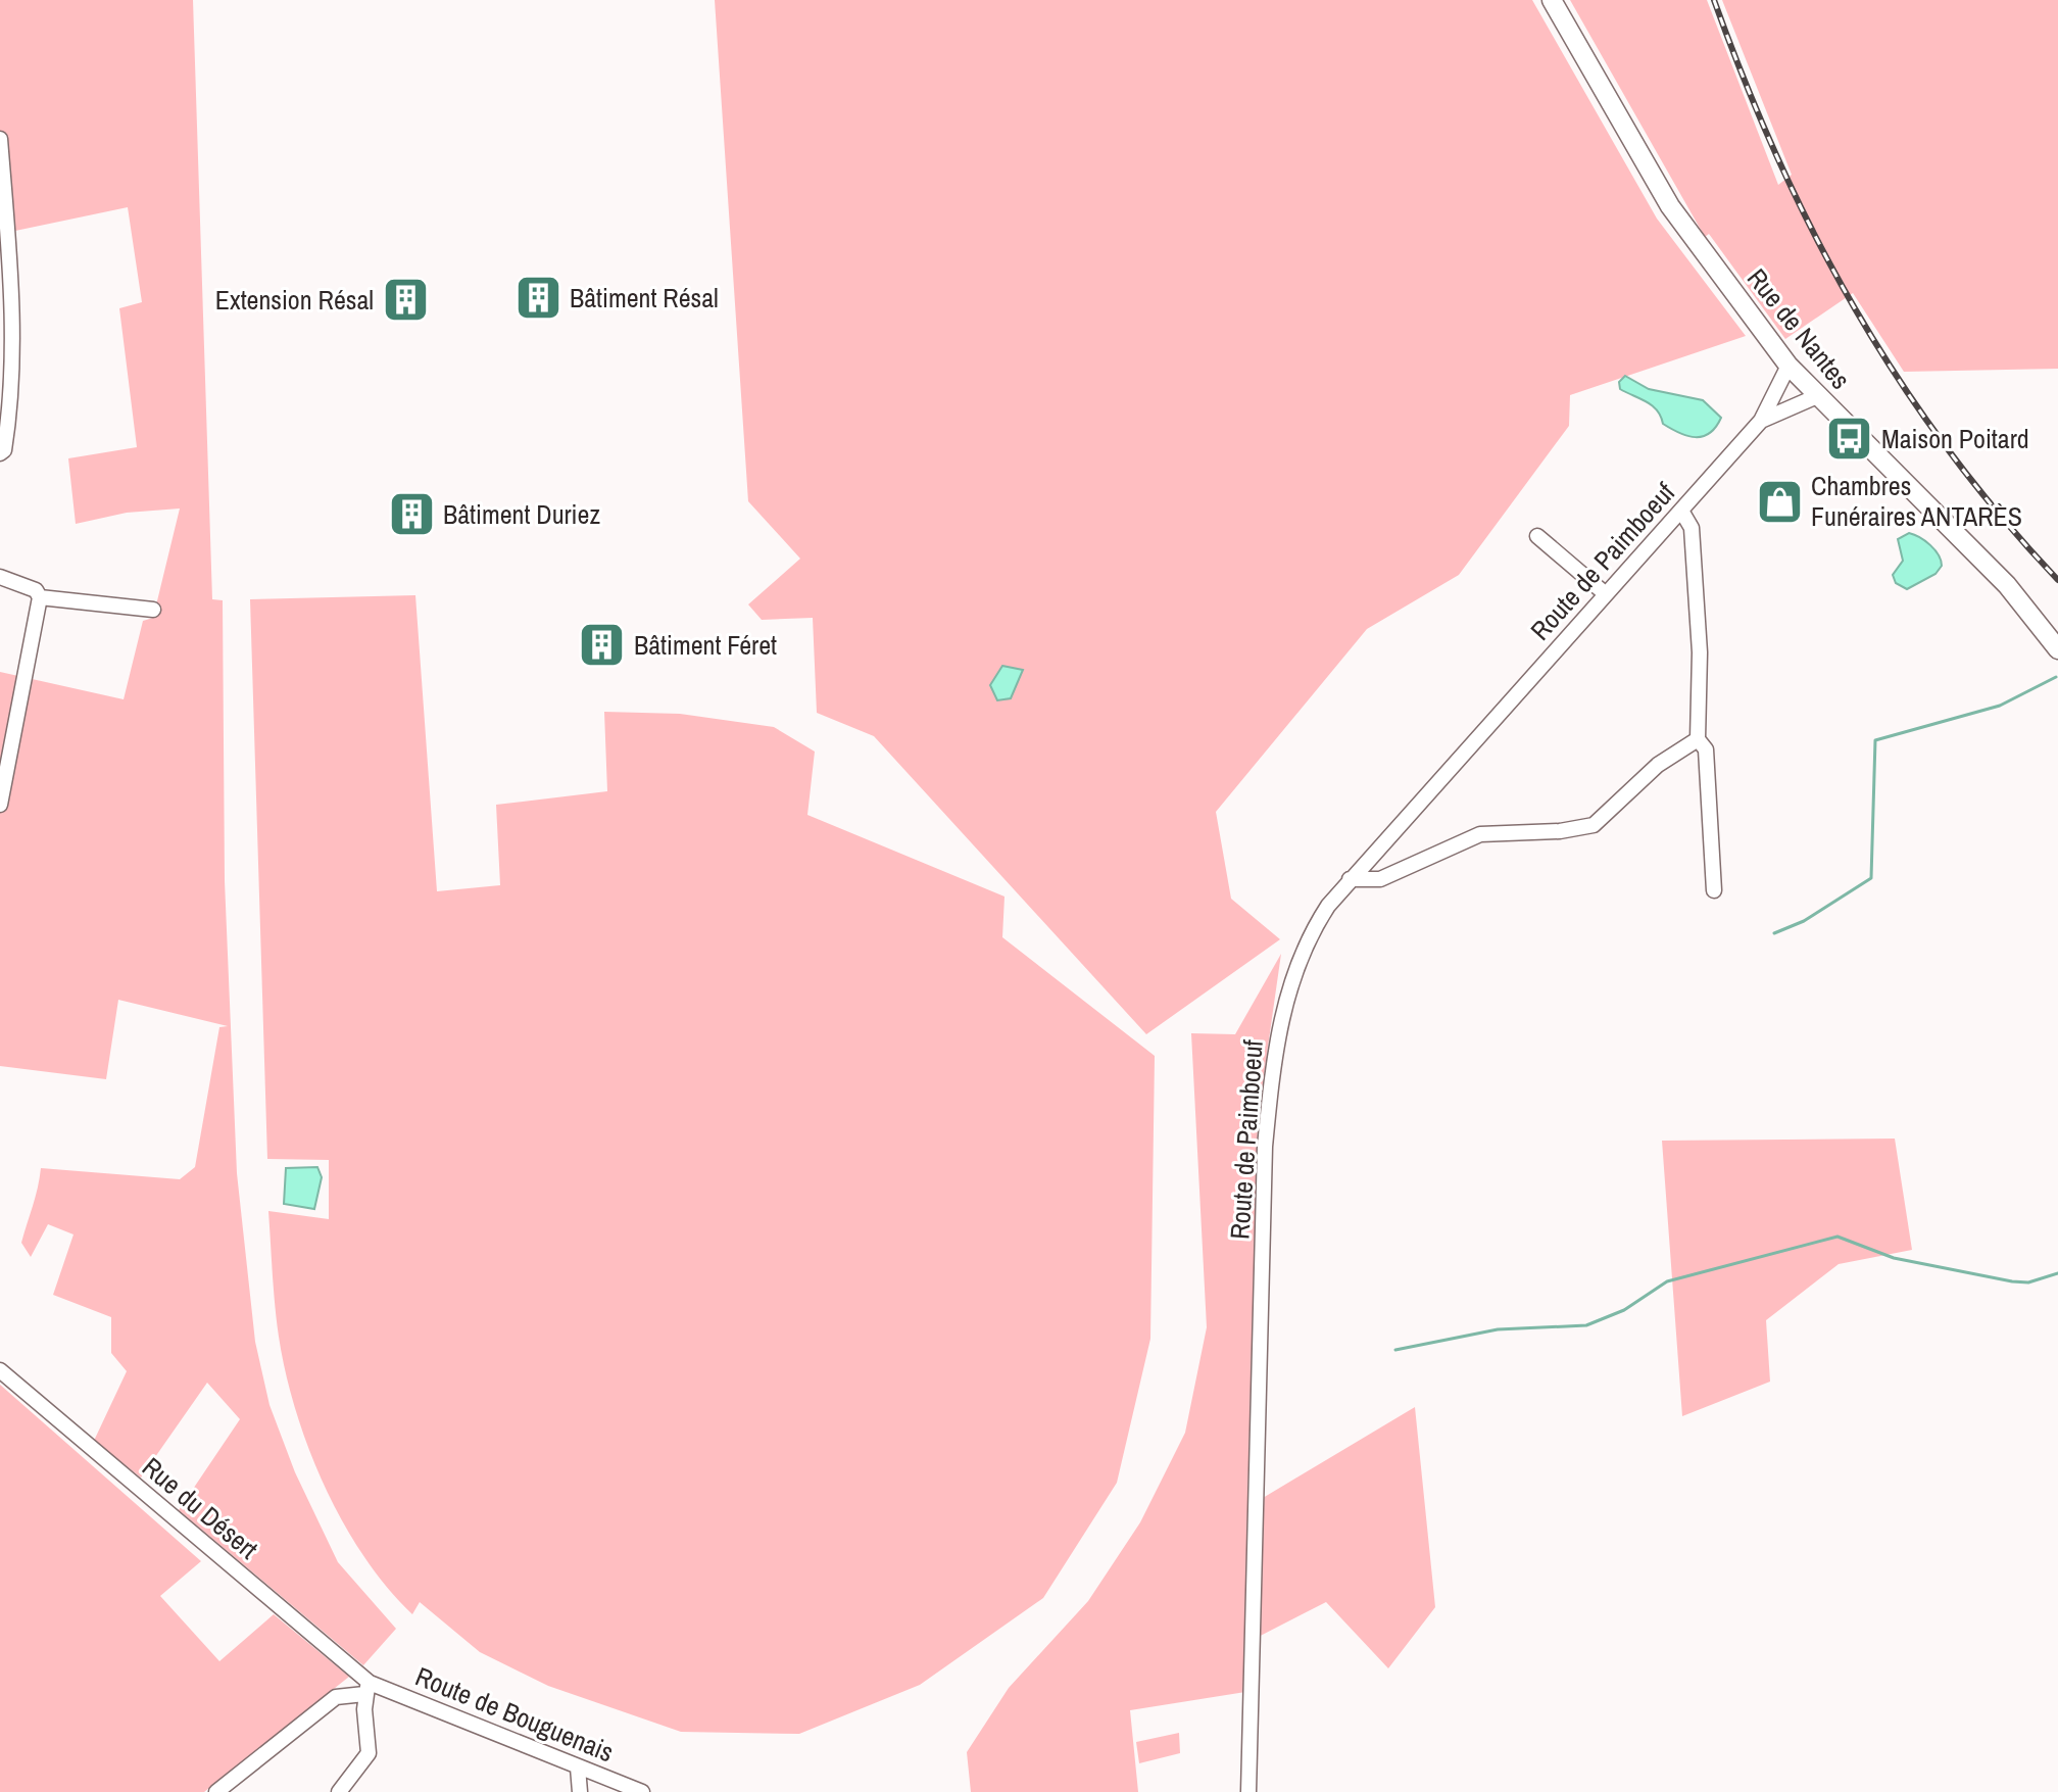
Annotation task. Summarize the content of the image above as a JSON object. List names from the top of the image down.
{
  "streets": {
    "main road": ["Rue de Nantes"],
    "street": ["Route de Paimboeuf", "Rue du Désert", "Route de Bouguenais"]
  },
  "crossings": [
    ["Rue de Nantes", "Route de Paimboeuf"],
    ["Rue du Désert", "Route de Bouguenais"]
  ],
  "places": {
    "building": [
      "Bâtiment Résal",
      "Extension Résal",
      "Bâtiment Duriez",
      "Bâtiment Féret"
    ],
    "bus stop": ["Maison Poitard"],
    "shop": ["Chambres Funéraires ANTARÈS"]
  }
}
